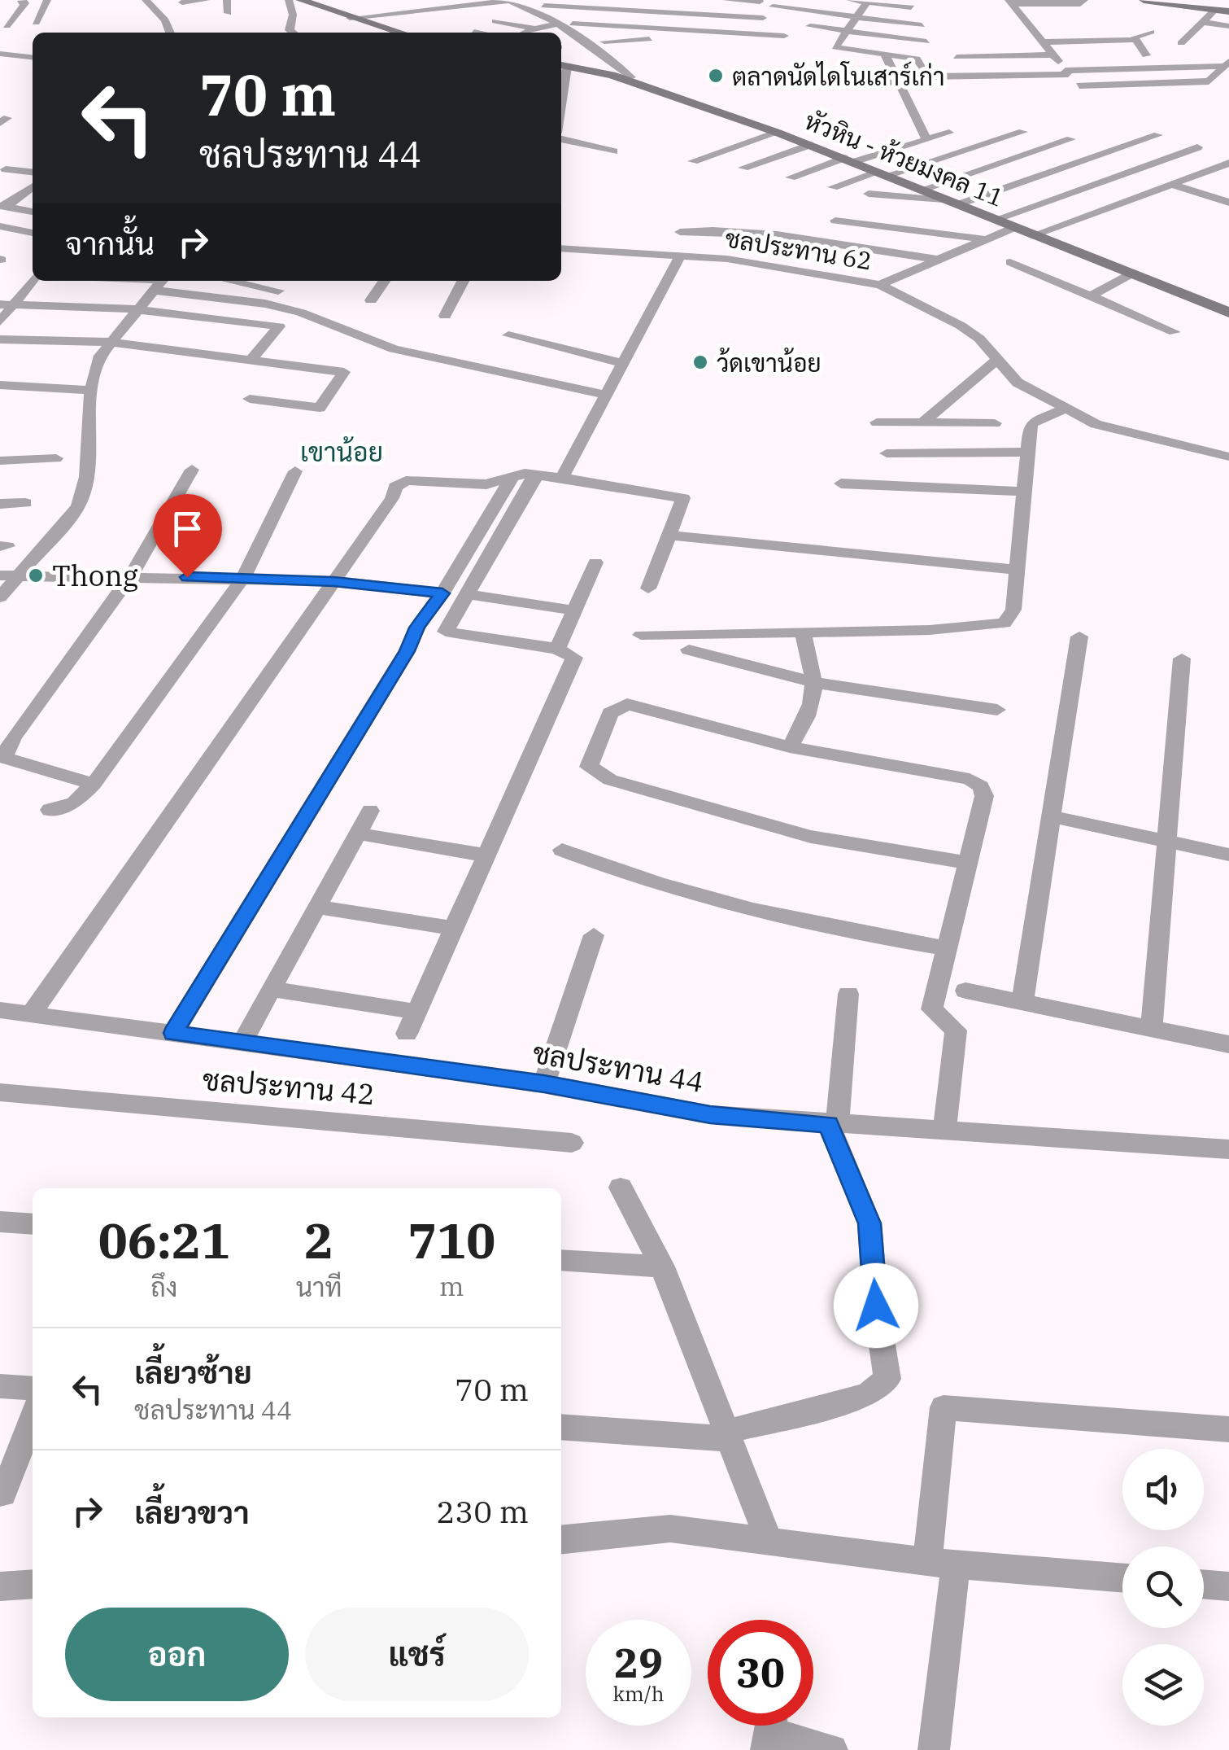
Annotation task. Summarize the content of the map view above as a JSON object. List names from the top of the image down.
{
  "streets": {
    "street": [
      "หัวหิน - ห้วยมงคล 11",
      "ชลประทาน 62",
      "ชลประทาน 44",
      "ชลประทาน 42"
    ]
  },
  "districts": ["เขาน้อย"],
  "places": ["ตลาดนัดไดโนเสาร์เก่า", "ว้ดเขาน้อย", "Thong"],
  "page": {
    "turn": ["70 m", "ชลประทาน 44"],
    "then": "จากนั้น",
    "eta": [
      "06:21",
      "ถึง",
      "2",
      "นาที",
      "710",
      "m"
    ],
    "list": [
      {
        "name": "เลี้ยวซ้าย",
        "note": "ชลประทาน 44",
        "value": "70 m"
      },
      {
        "name": "เลี้ยวขวา",
        "value": "230 m"
      }
    ],
    "buttons": ["ออก", "แชร์"],
    "speed": "29 km/h",
    "limit": "30"
  }
}
